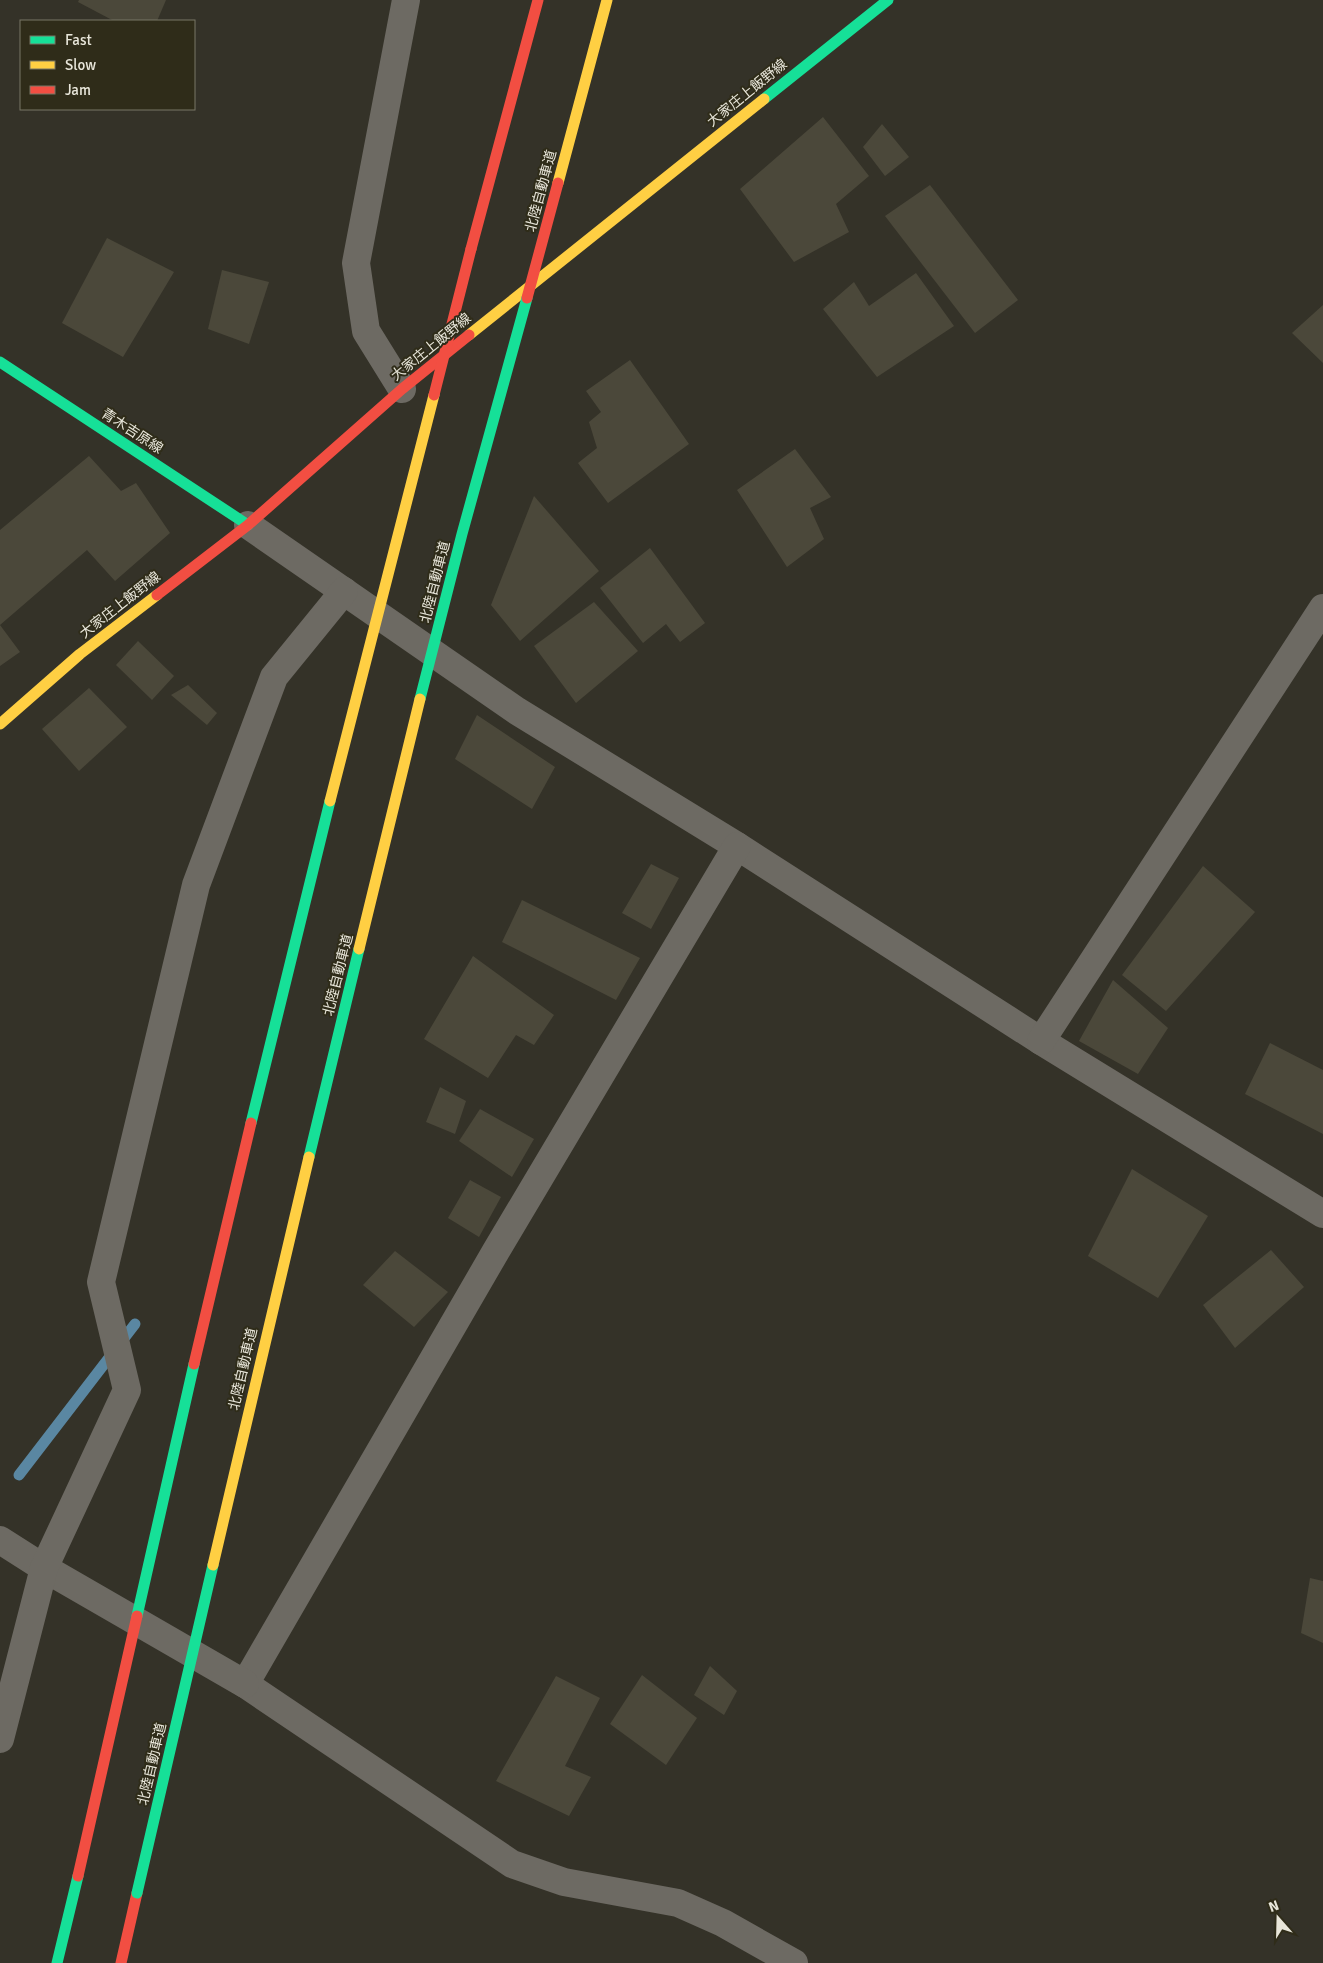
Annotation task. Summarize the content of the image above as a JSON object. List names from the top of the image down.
{
  "streets": {
    "main road": ["大家庄上飯野線", "北陸自動車道", "青木吉原線"]
  },
  "crossings": [
    ["大家庄上飯野線", "青木吉原線"]
  ],
  "legend": ["Fast", "Slow", "Jam"],
  "north": "top"
}
